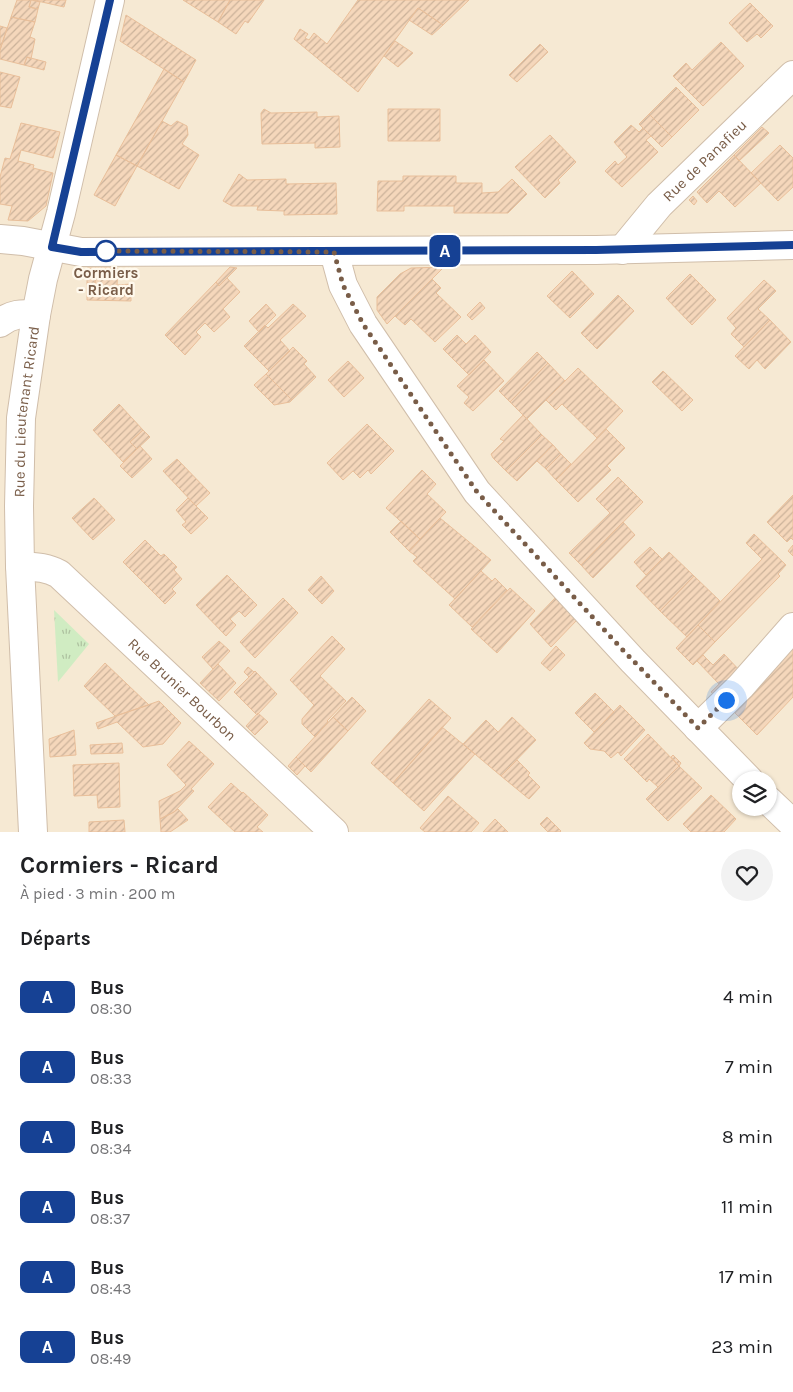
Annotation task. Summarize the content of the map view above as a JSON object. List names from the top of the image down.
{
  "streets": {
    "street": ["Rue de Panafieu", "Rue du Lieutenant Ricard", "Rue Brunier Bourbon"]
  },
  "crossings": [
    ["Rue du Lieutenant Ricard", "Rue Brunier Bourbon"]
  ],
  "places": ["Cormiers - Ricard"],
  "lines": ["bus line A"],
  "page": {
    "on_map": "A",
    "heading": [
      ["Cormiers - Ricard", "À pied · 3 min · 200 m"],
      "Départs"
    ],
    "list": [
      {
        "mark": "A",
        "name": "Bus",
        "note": "08:30",
        "value": "4 min"
      },
      {
        "mark": "A",
        "name": "Bus",
        "note": "08:33",
        "value": "7 min"
      },
      {
        "mark": "A",
        "name": "Bus",
        "note": "08:34",
        "value": "8 min"
      },
      {
        "mark": "A",
        "name": "Bus",
        "note": "08:37",
        "value": "11 min"
      },
      {
        "mark": "A",
        "name": "Bus",
        "note": "08:43",
        "value": "17 min"
      },
      {
        "mark": "A",
        "name": "Bus",
        "note": "08:49",
        "value": "23 min"
      }
    ]
  }
}
